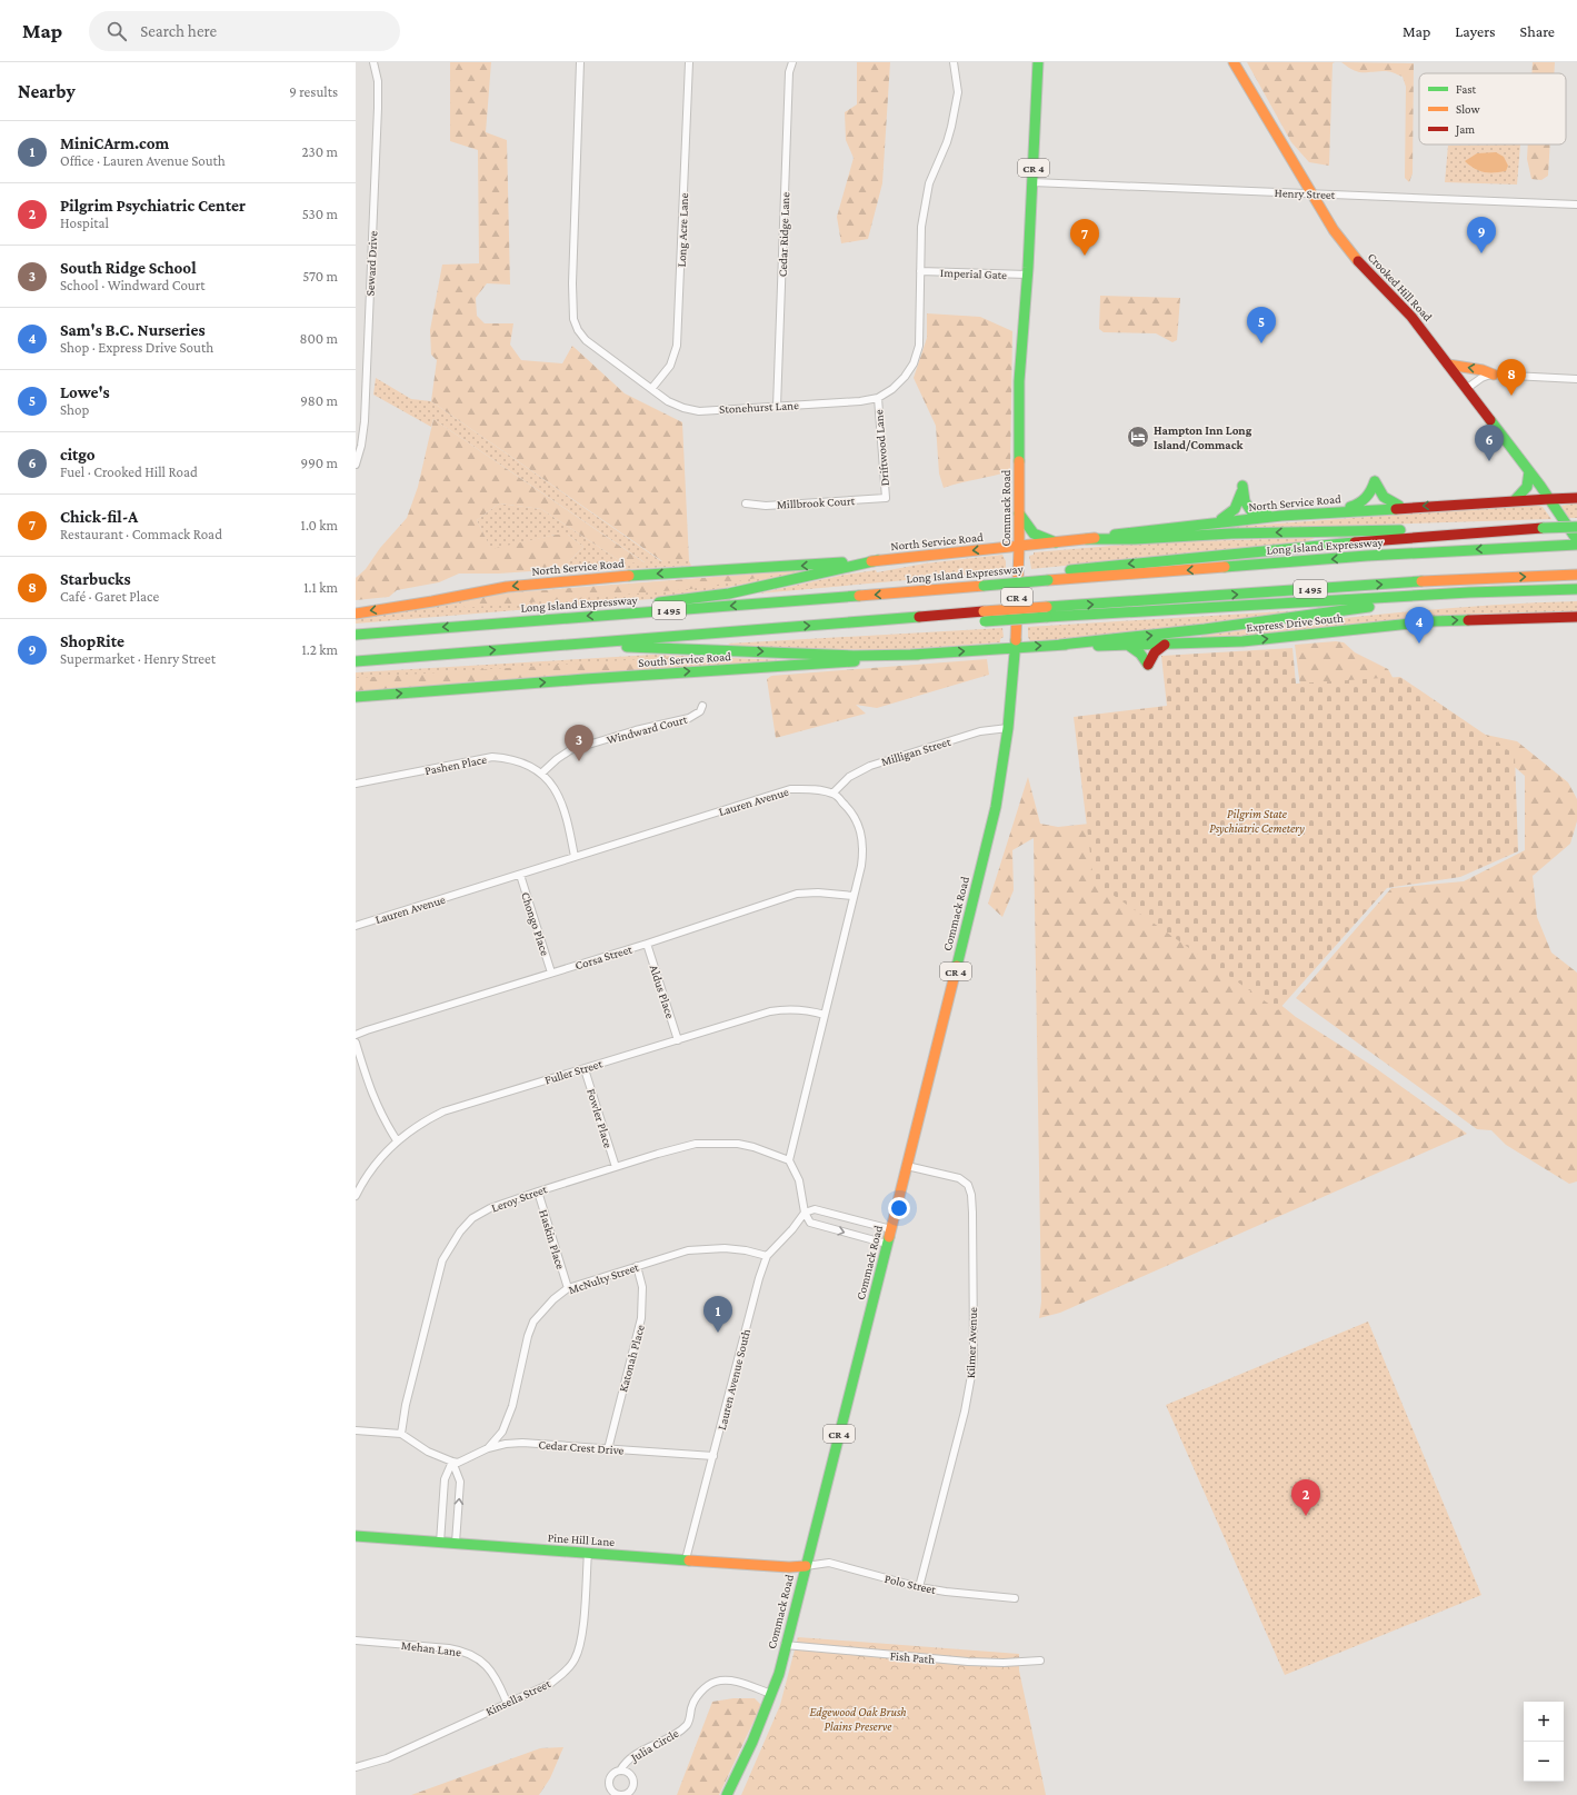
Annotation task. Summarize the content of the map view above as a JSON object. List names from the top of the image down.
{
  "streets": {
    "main road": [
      "CR 4",
      "Crooked Hill Road",
      "North Service Road",
      "Commack Road",
      "Long Island Expressway",
      "I 495",
      "Express Drive South",
      "South Service Road",
      "Pine Hill Lane"
    ],
    "street": [
      "Henry Street",
      "Long Acre Lane",
      "Cedar Ridge Lane",
      "Seward Drive",
      "Imperial Gate",
      "Stonehurst Lane",
      "Driftwood Lane",
      "Millbrook Court",
      "Windward Court",
      "Milligan Street",
      "Pashen Place",
      "Lauren Avenue",
      "Chongo Place",
      "Corsa Street",
      "Aldus Place",
      "Fuller Street",
      "Fowler Place",
      "Leroy Street",
      "Haskin Place",
      "McNulty Street",
      "Kilmer Avenue",
      "Katonah Place",
      "Lauren Avenue South",
      "Cedar Crest Drive",
      "Polo Street",
      "Mehan Lane",
      "Fish Path",
      "Kinsella Street",
      "Julia Circle"
    ]
  },
  "crossings": [
    ["Henry Street", "Crooked Hill Road"],
    ["Henry Street", "Commack Road"],
    ["Long Acre Lane", "Stonehurst Lane"],
    ["Cedar Ridge Lane", "Stonehurst Lane"],
    ["Imperial Gate", "Stonehurst Lane"],
    ["Imperial Gate", "Commack Road"],
    ["Crooked Hill Road", "North Service Road"],
    ["Stonehurst Lane", "Driftwood Lane"],
    ["Driftwood Lane", "Millbrook Court"],
    ["North Service Road", "Commack Road"],
    ["Commack Road", "Express Drive South"],
    ["Commack Road", "South Service Road"],
    ["Commack Road", "Milligan Street"],
    ["Commack Road", "Kilmer Avenue"],
    ["Commack Road", "Pine Hill Lane"],
    ["Commack Road", "Polo Street"],
    ["Commack Road", "Fish Path"],
    ["Commack Road", "Julia Circle"],
    ["Express Drive South", "South Service Road"],
    ["Windward Court", "Pashen Place"],
    ["Milligan Street", "Lauren Avenue"],
    ["Pashen Place", "Lauren Avenue"],
    ["Lauren Avenue", "Chongo Place"],
    ["Chongo Place", "Corsa Street"],
    ["Corsa Street", "Aldus Place"],
    ["Aldus Place", "Fuller Street"],
    ["Fuller Street", "Fowler Place"],
    ["Fowler Place", "Leroy Street"],
    ["Leroy Street", "Haskin Place"],
    ["Haskin Place", "McNulty Street"],
    ["McNulty Street", "Katonah Place"],
    ["McNulty Street", "Lauren Avenue South"],
    ["McNulty Street", "Cedar Crest Drive"],
    ["Kilmer Avenue", "Polo Street"],
    ["Katonah Place", "Cedar Crest Drive"],
    ["Lauren Avenue South", "Cedar Crest Drive"],
    ["Lauren Avenue South", "Pine Hill Lane"],
    ["Pine Hill Lane", "Polo Street"],
    ["Pine Hill Lane", "Kinsella Street"],
    ["Mehan Lane", "Kinsella Street"]
  ],
  "parks": ["Pilgrim State Psychiatric Cemetery", "Edgewood Oak Brush Plains Preserve"],
  "places": {
    "hotel": ["Hampton Inn Long Island/Commack"]
  },
  "legend": ["Fast", "Slow", "Jam"],
  "page": {
    "header": "Map",
    "search": "Search here",
    "nav": ["Map", "Layers", "Share"],
    "heading": ["Nearby", "9 results"],
    "list": [
      {
        "mark": "1",
        "name": "MiniCArm.com",
        "note": "Office · Lauren Avenue South",
        "value": "230 m"
      },
      {
        "mark": "2",
        "name": "Pilgrim Psychiatric Center",
        "note": "Hospital",
        "value": "530 m"
      },
      {
        "mark": "3",
        "name": "South Ridge School",
        "note": "School · Windward Court",
        "value": "570 m"
      },
      {
        "mark": "4",
        "name": "Sam's B.C. Nurseries",
        "note": "Shop · Express Drive South",
        "value": "800 m"
      },
      {
        "mark": "5",
        "name": "Lowe's",
        "note": "Shop",
        "value": "980 m"
      },
      {
        "mark": "6",
        "name": "citgo",
        "note": "Fuel · Crooked Hill Road",
        "value": "990 m"
      },
      {
        "mark": "7",
        "name": "Chick-fil-A",
        "note": "Restaurant · Commack Road",
        "value": "1.0 km"
      },
      {
        "mark": "8",
        "name": "Starbucks",
        "note": "Café · Garet Place",
        "value": "1.1 km"
      },
      {
        "mark": "9",
        "name": "ShopRite",
        "note": "Supermarket · Henry Street",
        "value": "1.2 km"
      }
    ],
    "pins": [
      "9",
      "7",
      "5",
      "8",
      "6",
      "4",
      "3",
      "1",
      "2"
    ],
    "map_buttons": ["+", "−"]
  }
}
